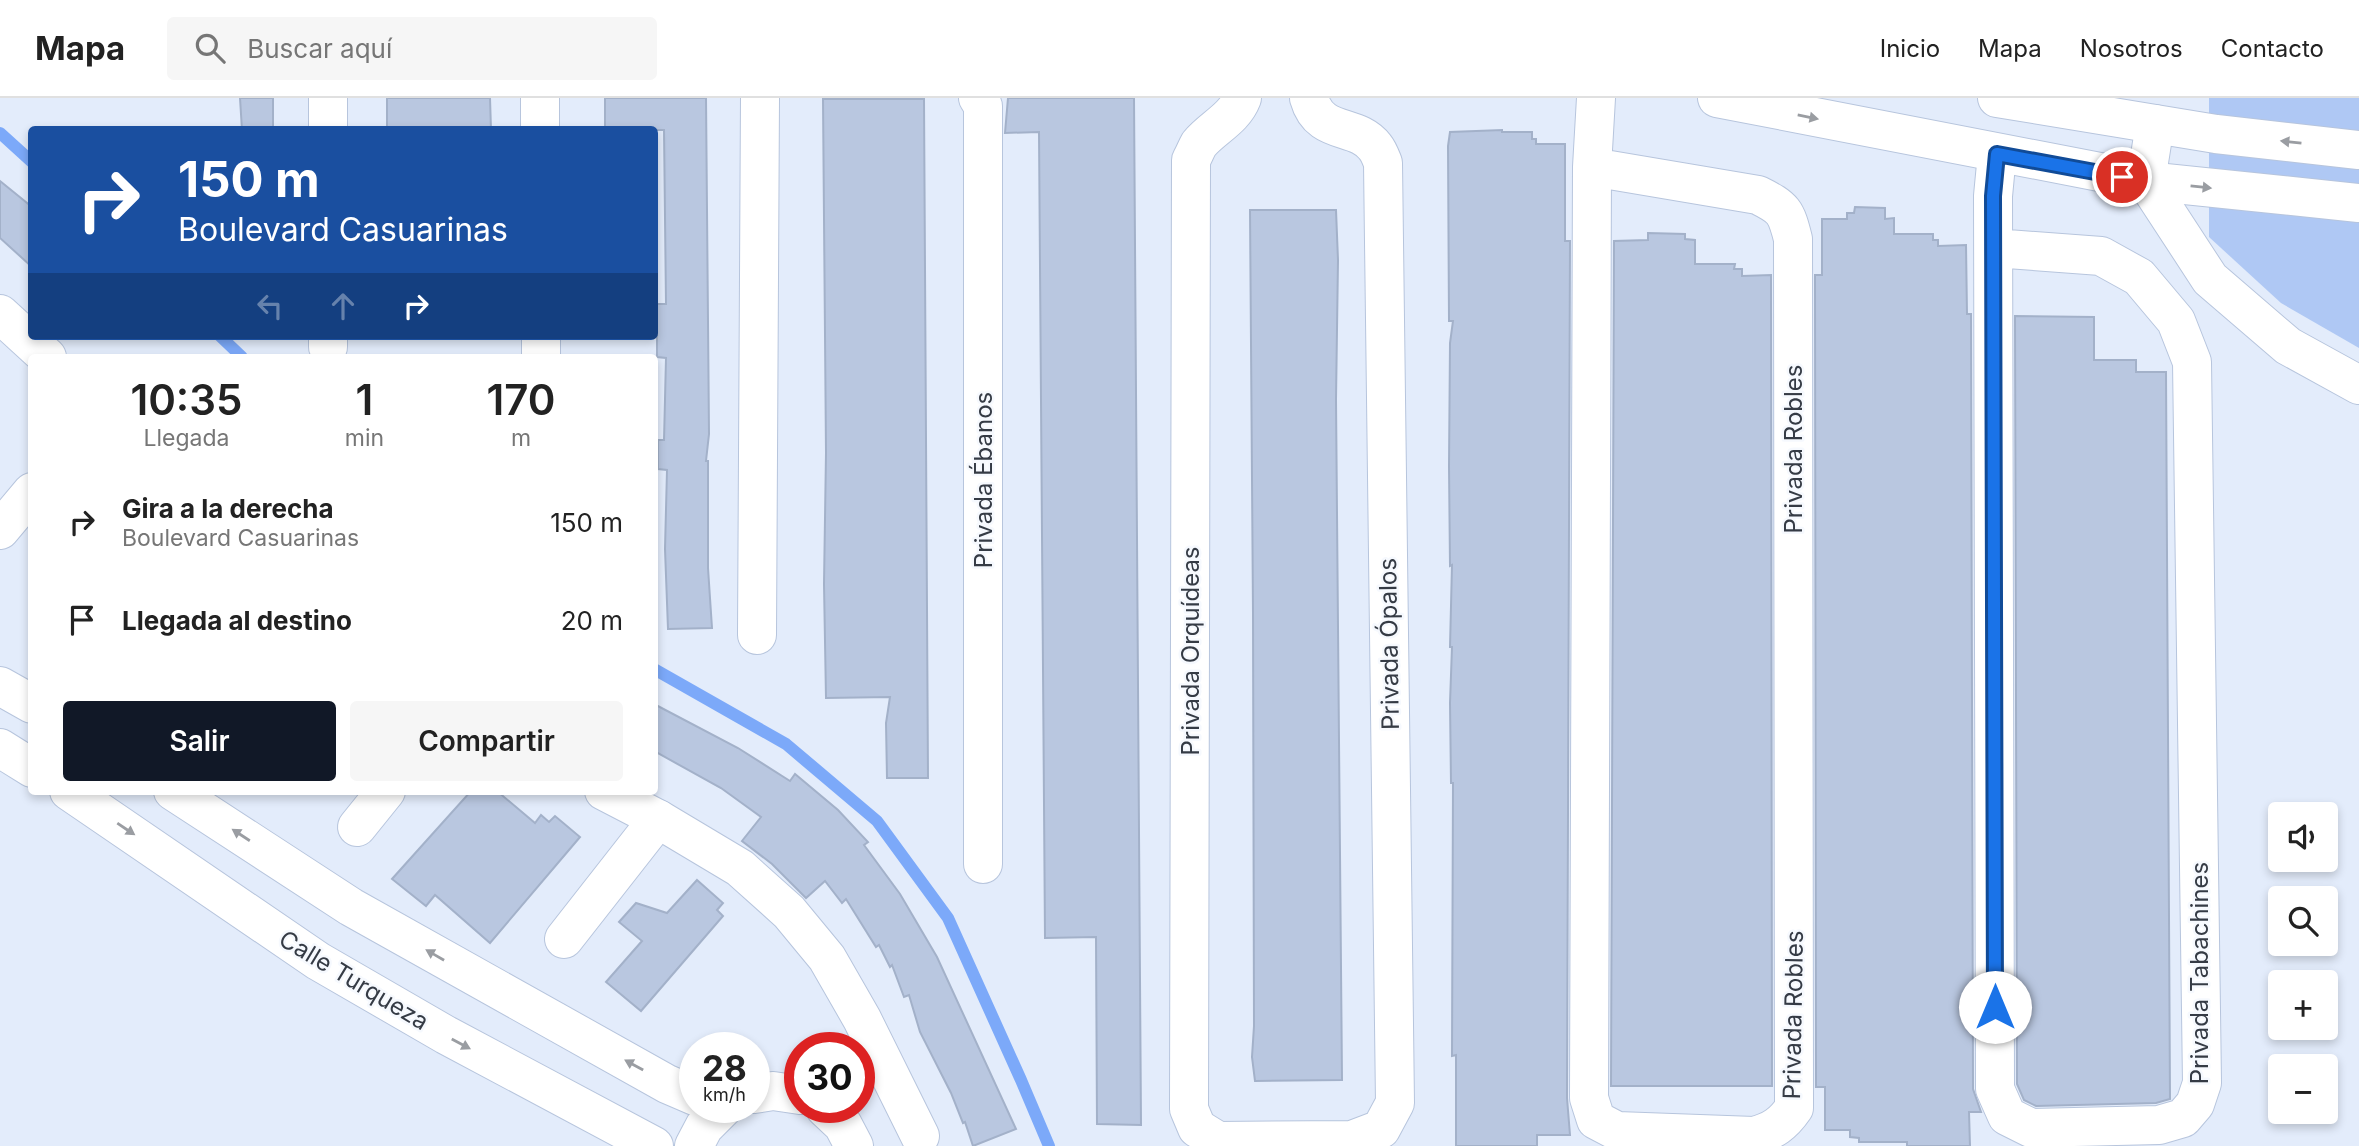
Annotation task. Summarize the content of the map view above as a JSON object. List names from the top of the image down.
{
  "streets": {
    "street": [
      "Privada Robles",
      "Privada Ébanos",
      "Privada Ópalos",
      "Privada Orquídeas",
      "Privada Tabachines",
      "Calle Turqueza"
    ]
  },
  "crossings": [
    ["Privada Ópalos", "Privada Orquídeas"]
  ],
  "page": {
    "header": "Mapa",
    "search": "Buscar aquí",
    "nav": [
      "Inicio",
      "Mapa",
      "Nosotros",
      "Contacto"
    ],
    "turn": ["150 m", "Boulevard Casuarinas"],
    "eta": [
      "10:35",
      "Llegada",
      "1",
      "min",
      "170",
      "m"
    ],
    "list": [
      {
        "name": "Gira a la derecha",
        "note": "Boulevard Casuarinas",
        "value": "150 m"
      },
      {
        "name": "Llegada al destino",
        "value": "20 m"
      }
    ],
    "buttons": ["Salir", "Compartir"],
    "map_buttons": ["+", "−"],
    "speed": "28 km/h",
    "limit": "30"
  }
}
